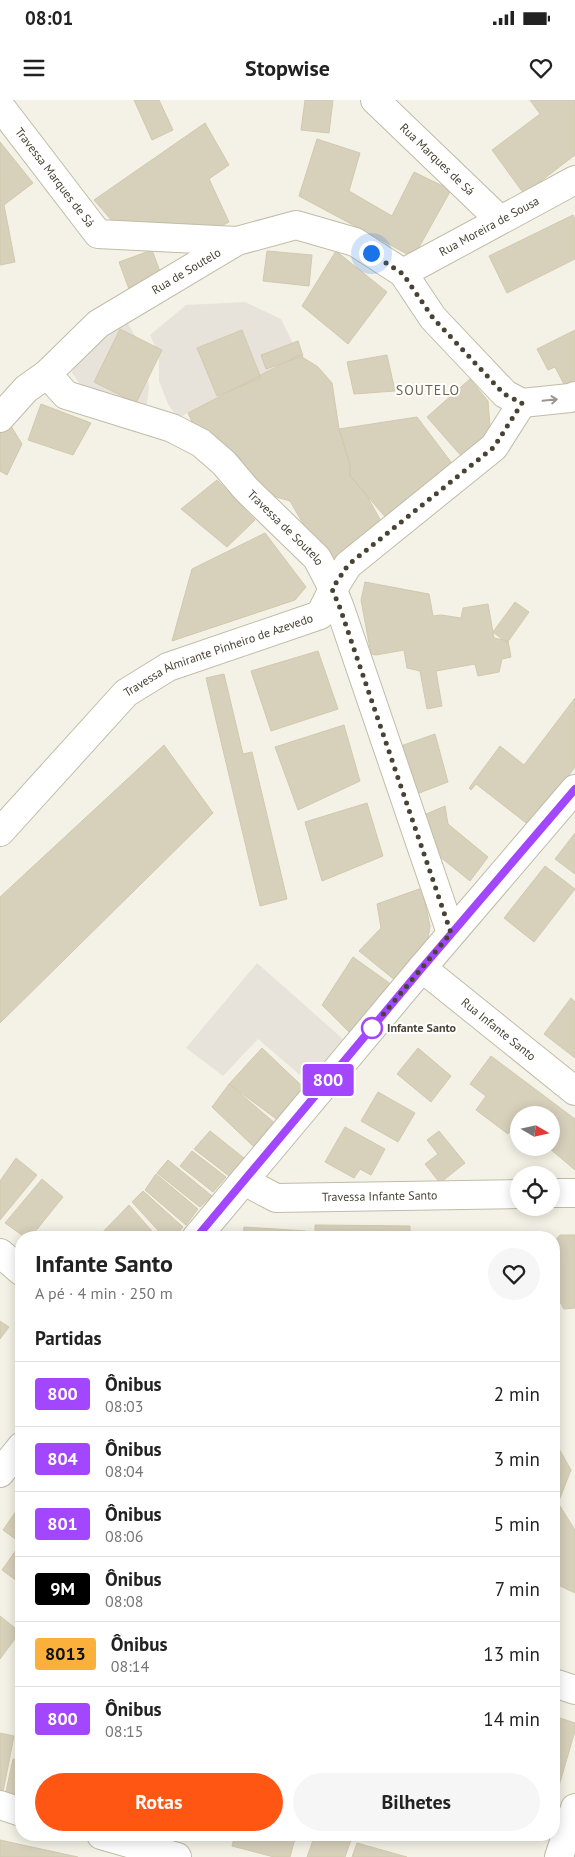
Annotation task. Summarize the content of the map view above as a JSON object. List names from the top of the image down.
{
  "streets": {
    "street": [
      "Rua Marques de Sá",
      "Travessa Marques de Sá",
      "Rua Moreira de Sousa",
      "Rua de Soutelo",
      "Travessa de Soutelo",
      "Travessa Almirante Pinheiro de Azevedo",
      "Rua Infante Santo",
      "Travessa Infante Santo"
    ]
  },
  "crossings": [
    ["Rua Marques de Sá", "Rua Moreira de Sousa"],
    ["Travessa Marques de Sá", "Rua de Soutelo"],
    ["Rua Moreira de Sousa", "Rua de Soutelo"],
    ["Rua de Soutelo", "Travessa de Soutelo"],
    ["Travessa de Soutelo", "Travessa Almirante Pinheiro de Azevedo"]
  ],
  "districts": ["SOUTELO"],
  "places": ["Infante Santo"],
  "lines": ["bus line 800"],
  "north": "right",
  "page": {
    "status": "08:01",
    "header": "Stopwise",
    "on_map": "800",
    "heading": [
      ["Infante Santo", "A pé · 4 min · 250 m"],
      "Partidas"
    ],
    "list": [
      {
        "mark": "800",
        "name": "Ônibus",
        "note": "08:03",
        "value": "2 min"
      },
      {
        "mark": "804",
        "name": "Ônibus",
        "note": "08:04",
        "value": "3 min"
      },
      {
        "mark": "801",
        "name": "Ônibus",
        "note": "08:06",
        "value": "5 min"
      },
      {
        "mark": "9M",
        "name": "Ônibus",
        "note": "08:08",
        "value": "7 min"
      },
      {
        "mark": "8013",
        "name": "Ônibus",
        "note": "08:14",
        "value": "13 min"
      },
      {
        "mark": "800",
        "name": "Ônibus",
        "note": "08:15",
        "value": "14 min"
      }
    ],
    "buttons": ["Rotas", "Bilhetes"]
  }
}
